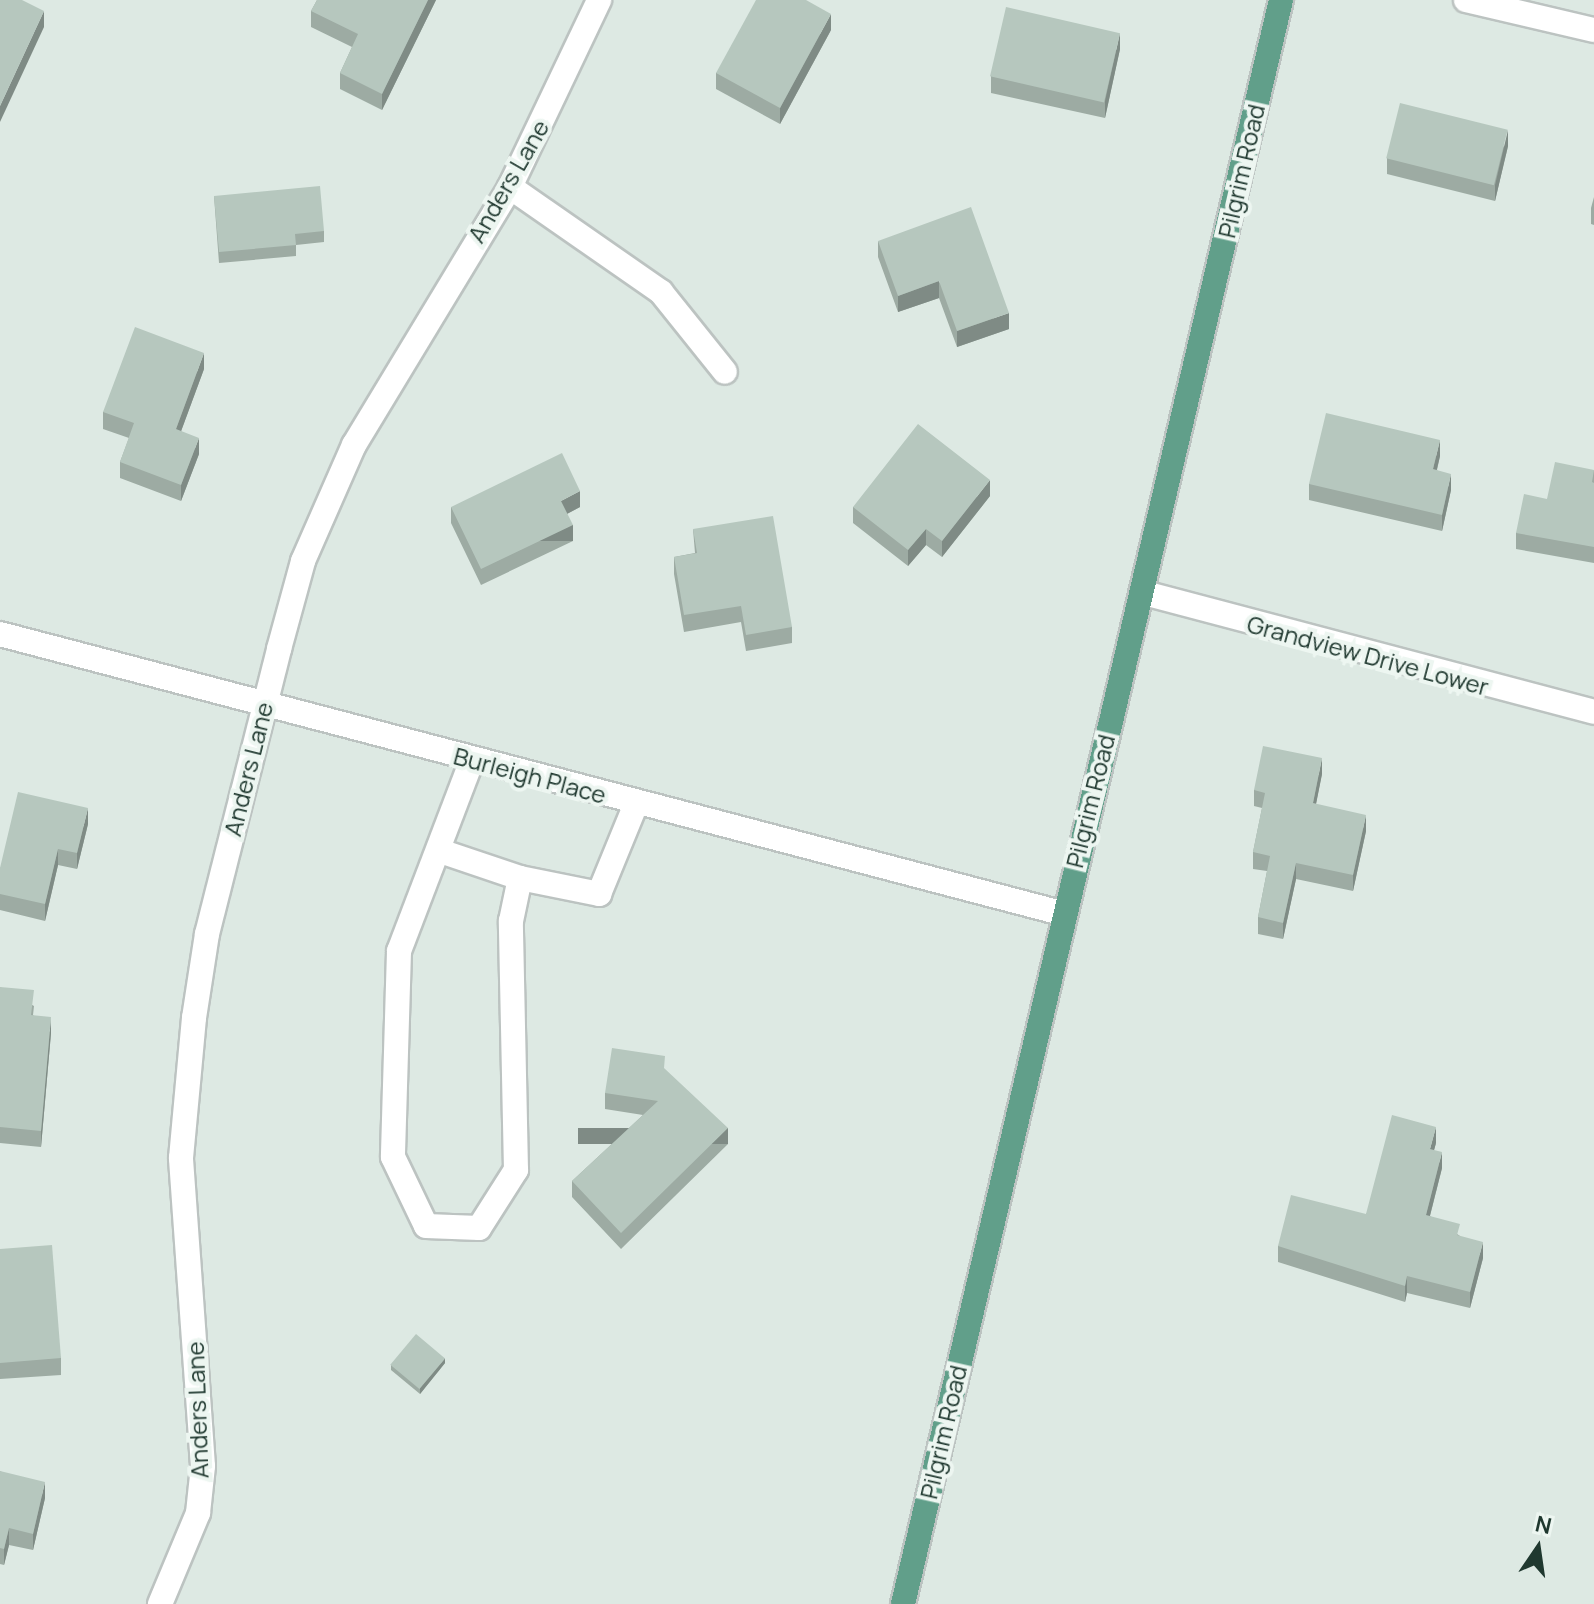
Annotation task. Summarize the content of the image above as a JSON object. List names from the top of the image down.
{
  "streets": {
    "main road": ["Pilgrim Road"],
    "street": ["Anders Lane", "Grandview Drive Lower", "Burleigh Place"]
  },
  "crossings": [
    ["Pilgrim Road", "Grandview Drive Lower"],
    ["Pilgrim Road", "Burleigh Place"],
    ["Anders Lane", "Burleigh Place"]
  ],
  "north": "top"
}
